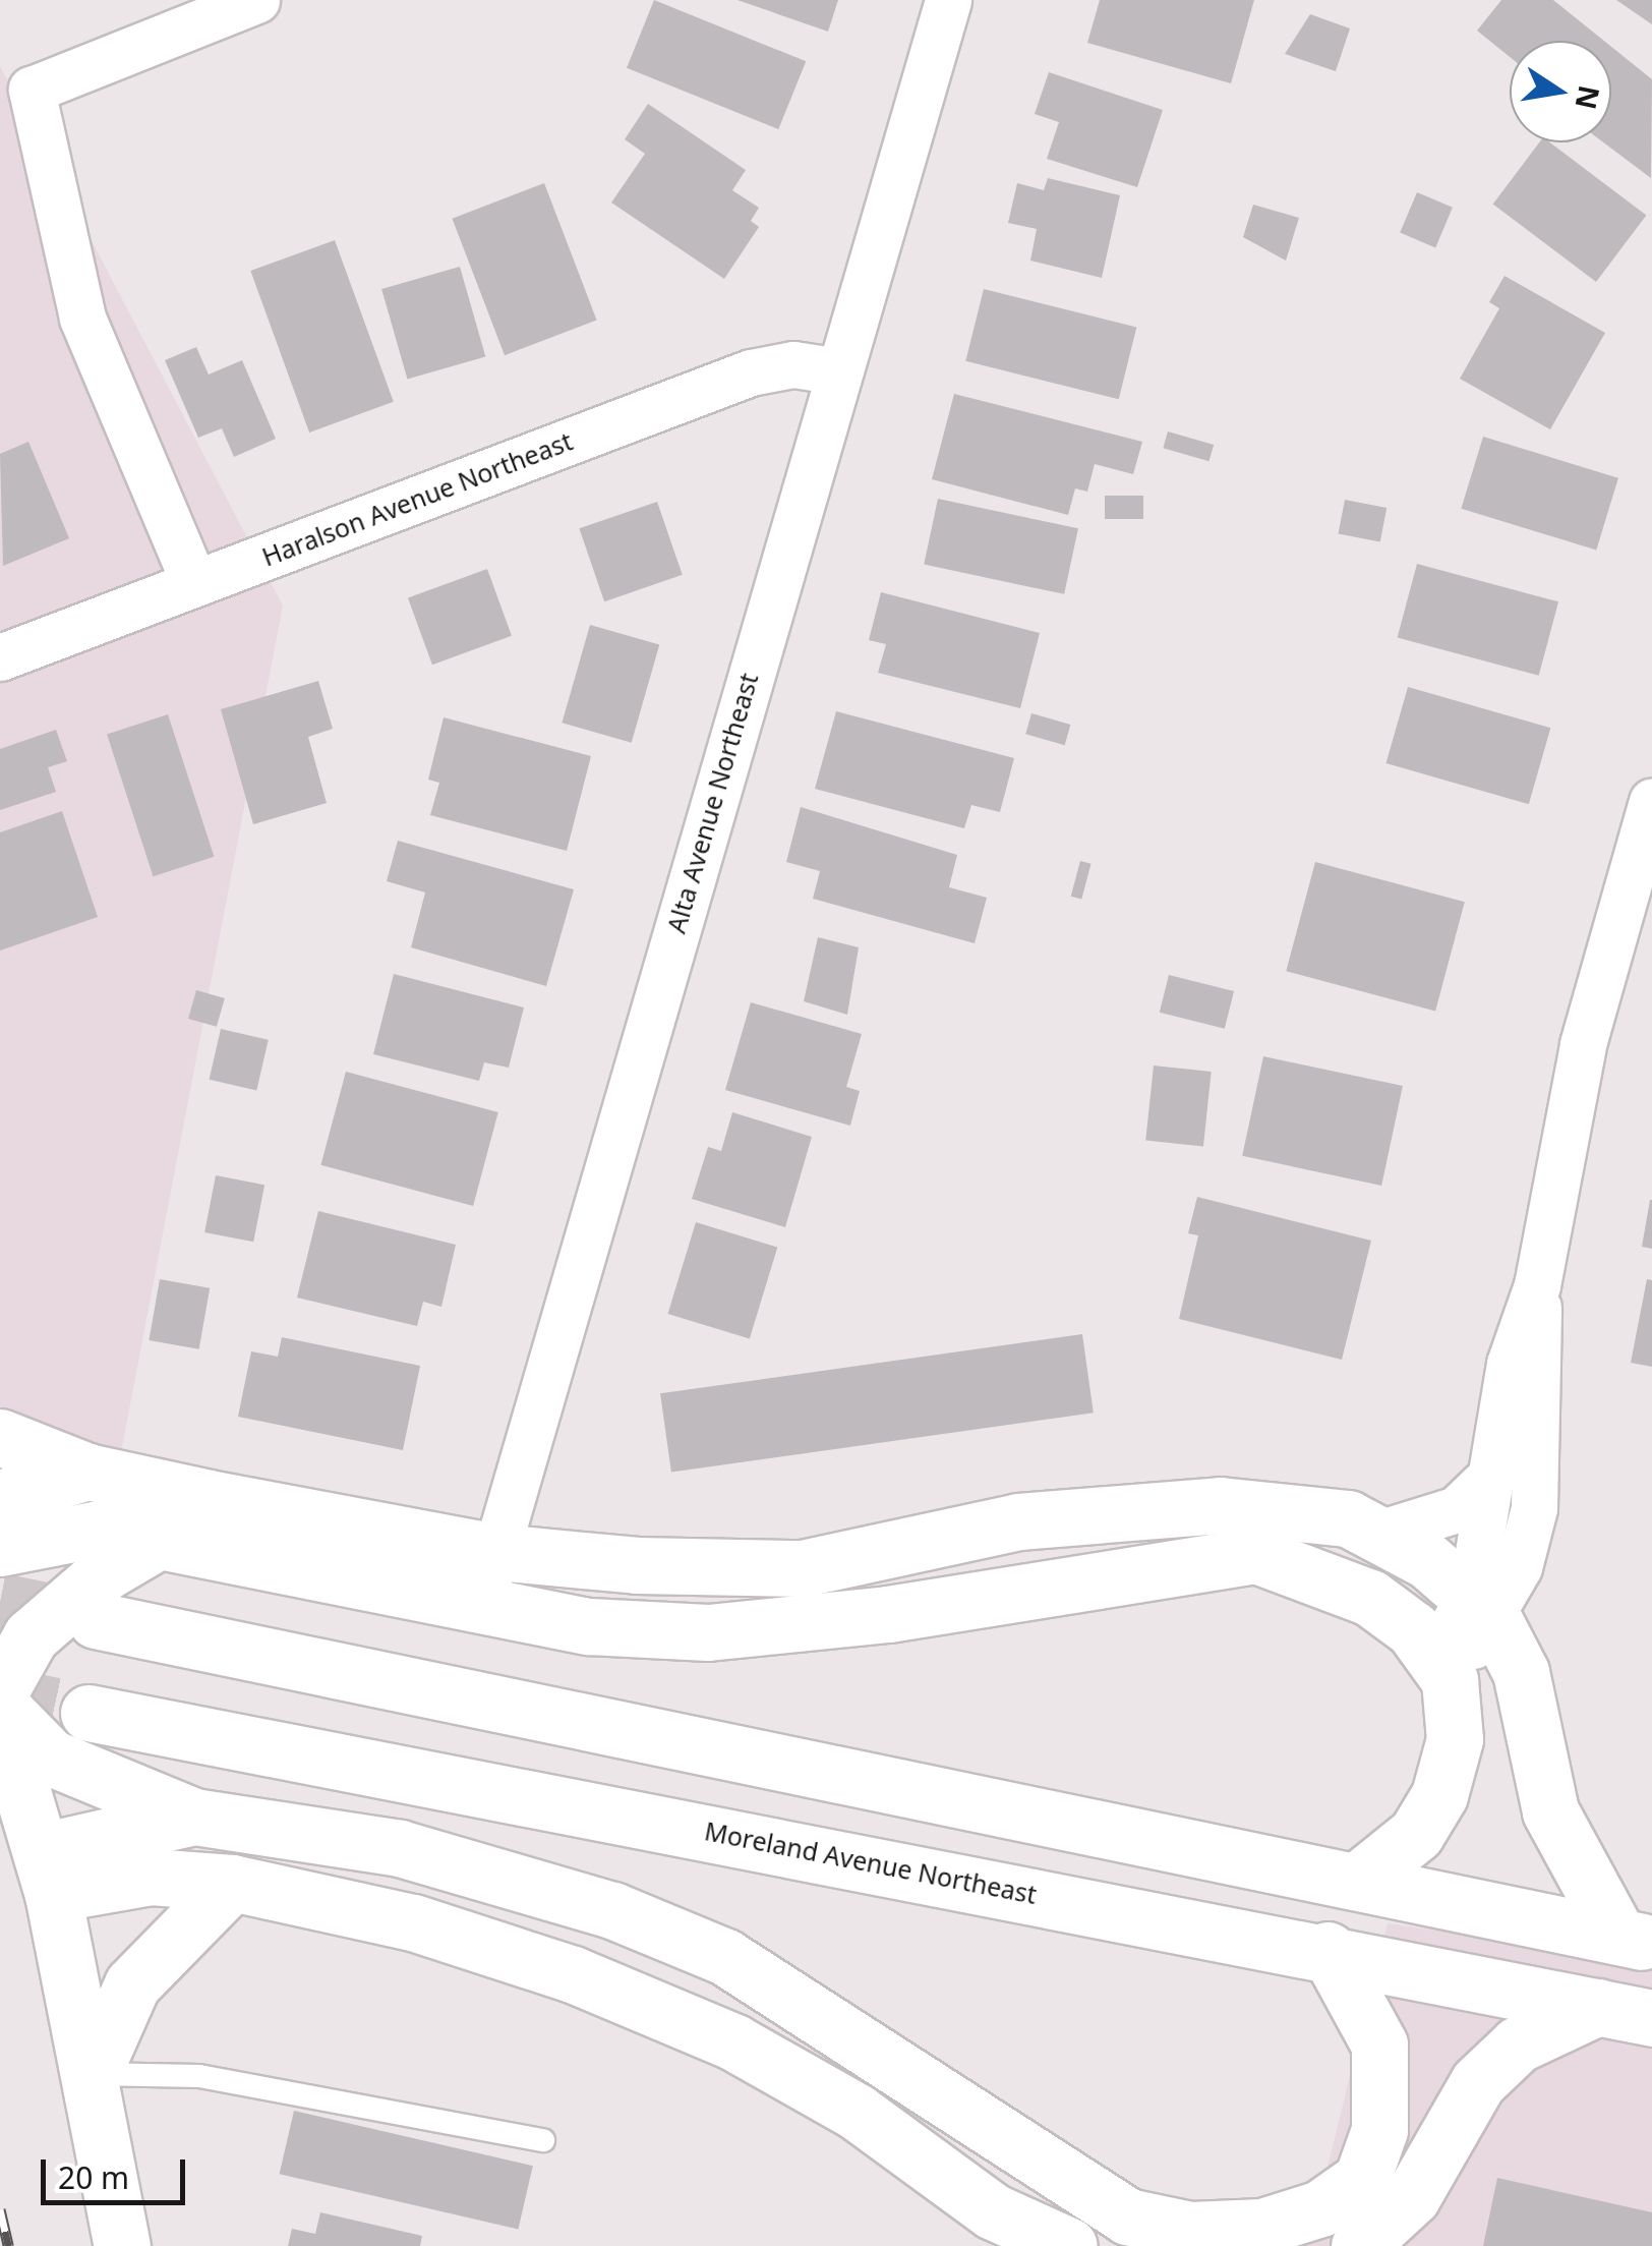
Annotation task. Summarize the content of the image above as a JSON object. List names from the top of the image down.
{
  "streets": {
    "main road": ["Moreland Avenue Northeast"],
    "street": ["Haralson Avenue Northeast", "Alta Avenue Northeast"]
  },
  "crossings": [
    ["Haralson Avenue Northeast", "Alta Avenue Northeast"]
  ],
  "scale_bar": "20 m",
  "north": "right"
}
